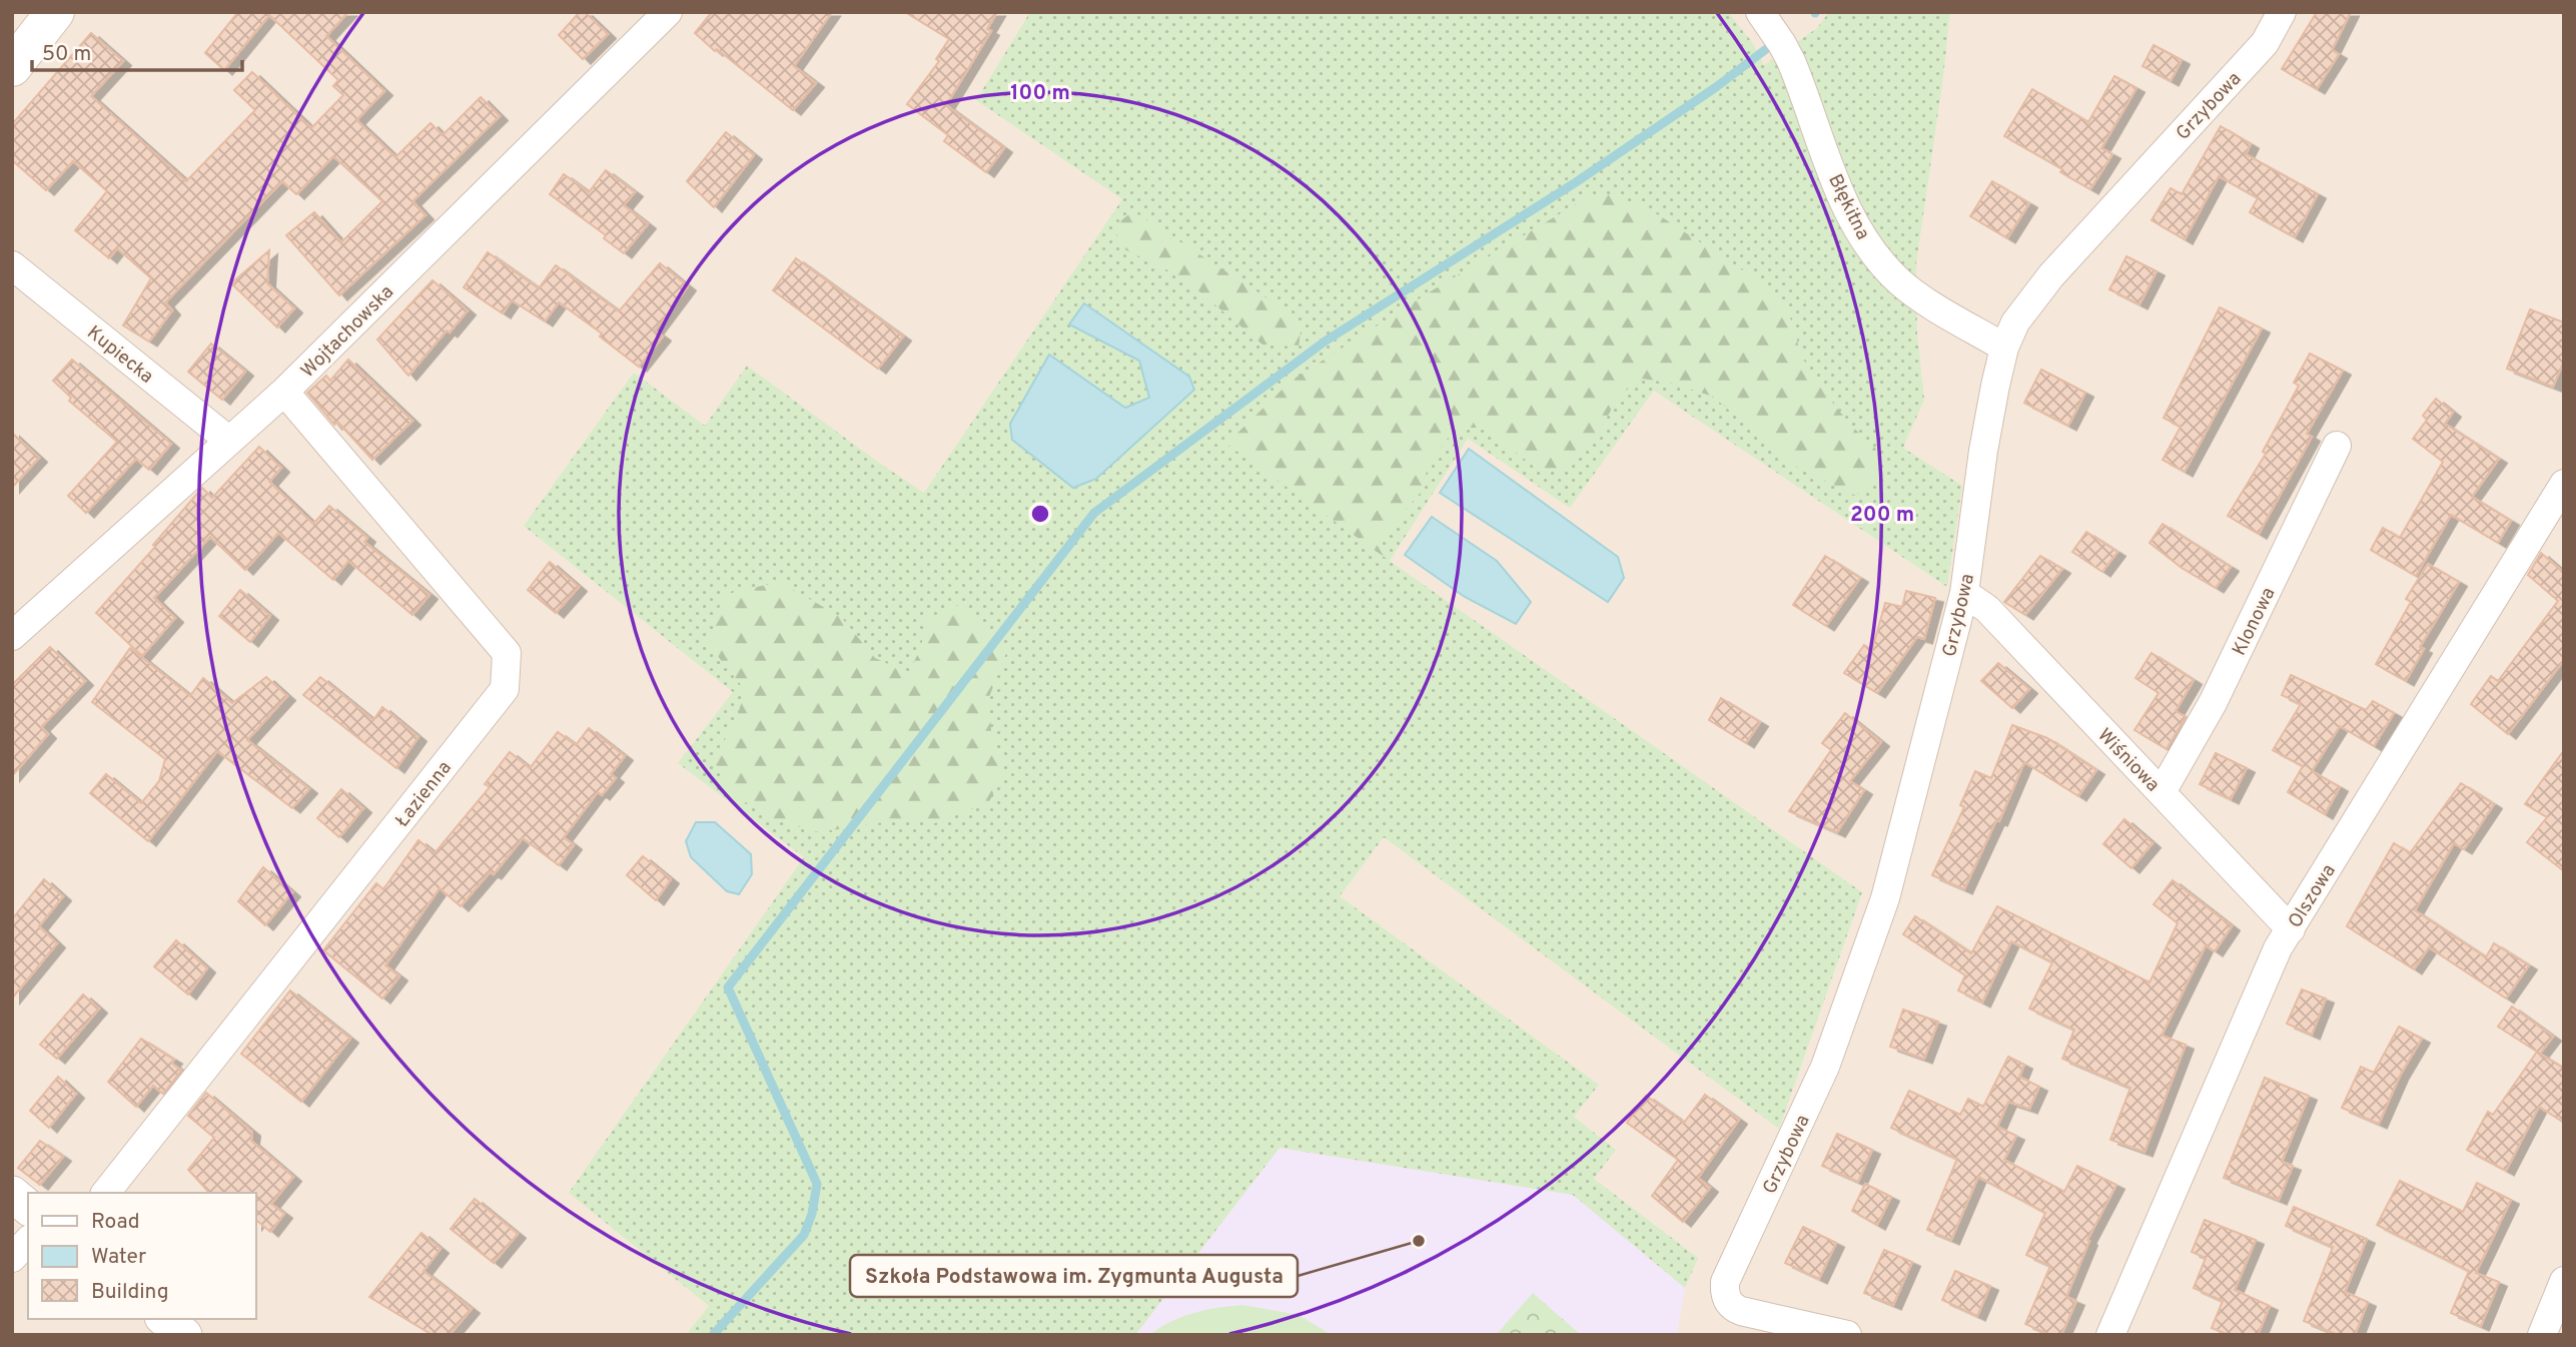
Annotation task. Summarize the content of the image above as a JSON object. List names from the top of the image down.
{
  "streets": {
    "street": [
      "Grzybowa",
      "Błękitna",
      "Wojtachowska",
      "Kupiecka",
      "Klonowa",
      "Wiśniowa",
      "Łazienna",
      "Olszowa"
    ]
  },
  "crossings": [
    ["Grzybowa", "Błękitna"],
    ["Grzybowa", "Wiśniowa"],
    ["Wojtachowska", "Kupiecka"],
    ["Wojtachowska", "Łazienna"],
    ["Klonowa", "Wiśniowa"],
    ["Wiśniowa", "Olszowa"]
  ],
  "places": ["Szkoła Podstawowa im. Zygmunta Augusta"],
  "legend": ["Road", "Water", "Building"],
  "scale_bar": "50 m",
  "rings": ["100 m", "200 m"]
}
